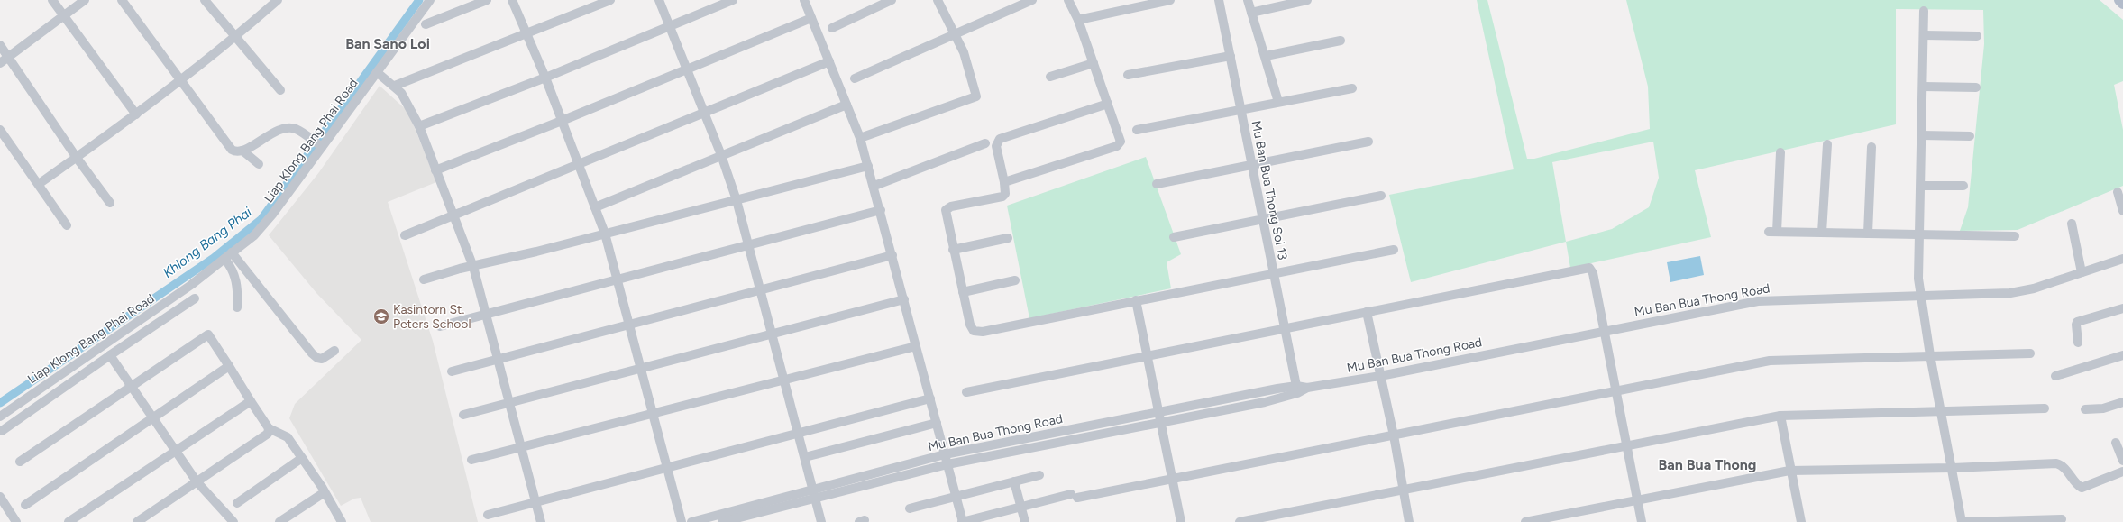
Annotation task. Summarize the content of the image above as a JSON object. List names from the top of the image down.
{
  "streets": {
    "street": ["Liap Klong Bang Phai Road", "Mu Ban Bua Thong Soi 13", "Mu Ban Bua Thong Road"]
  },
  "crossings": [
    ["Mu Ban Bua Thong Soi 13", "Mu Ban Bua Thong Road"]
  ],
  "districts": ["Ban Sano Loi", "Ban Bua Thong"],
  "water": ["Khlong Bang Phai"],
  "places": {
    "school or university": ["Kasintorn St. Peters School"]
  }
}
